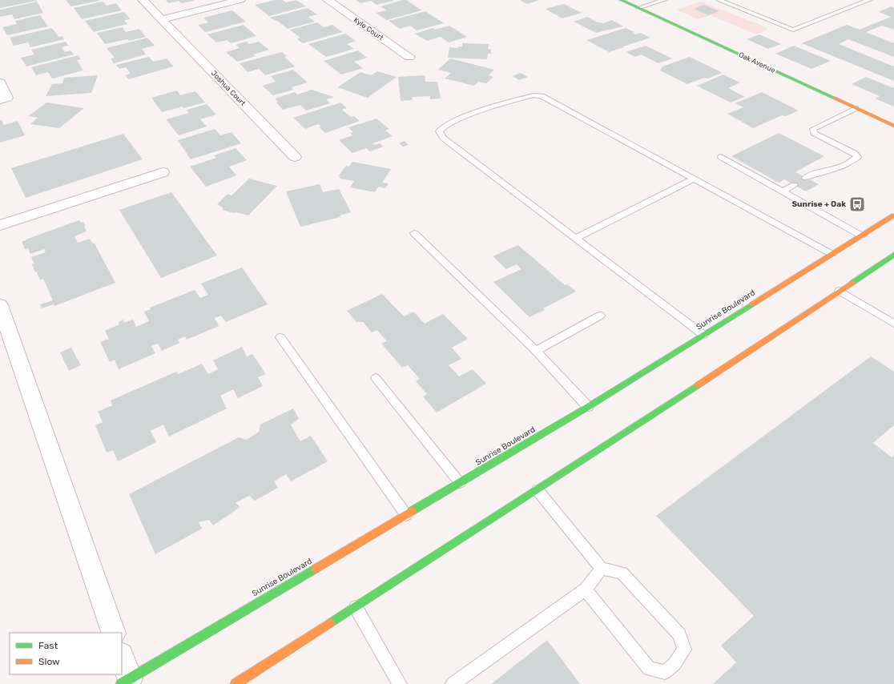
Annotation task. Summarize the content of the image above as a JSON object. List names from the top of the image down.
{
  "streets": {
    "main road": ["Oak Avenue", "Sunrise Boulevard"],
    "street": ["Kyle Court", "Joshua Court"]
  },
  "places": {
    "bus stop": ["Sunrise + Oak"]
  },
  "legend": ["Fast", "Slow"]
}
